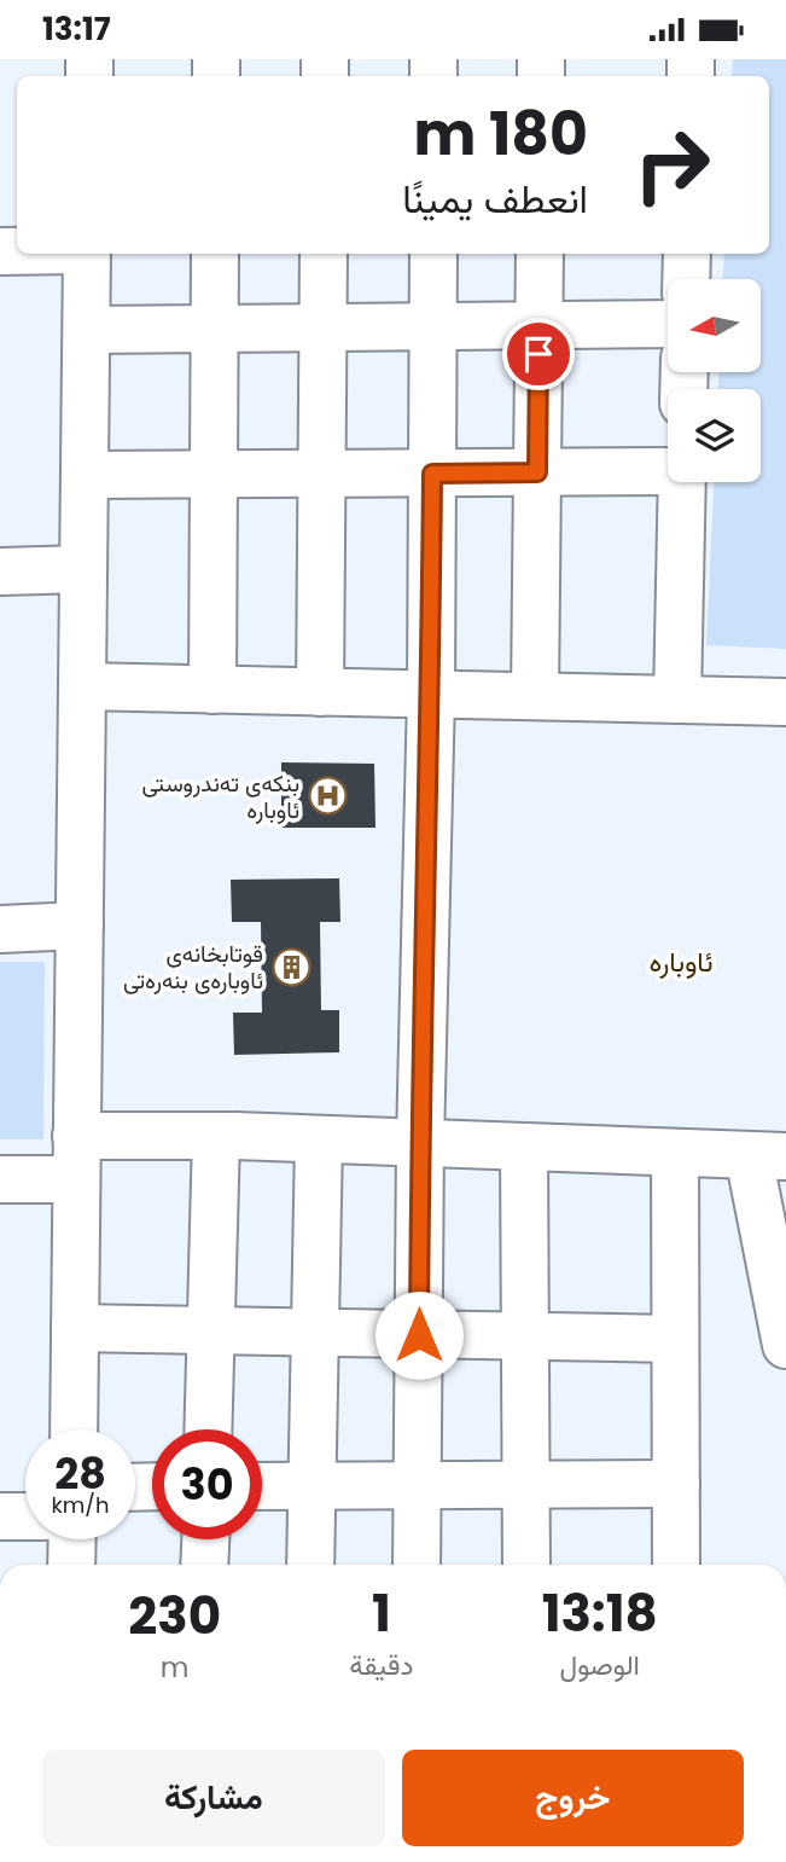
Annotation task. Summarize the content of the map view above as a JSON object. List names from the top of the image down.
{
  "districts": ["ئاوبارە"],
  "places": {
    "hospital": ["بنکەی تەندروستی ئاوبارە"],
    "building": ["قوتابخانەی ئاوبارەی بنەرەتی"]
  },
  "north": "left",
  "page": {
    "status": "13:17",
    "turn": ["180 m", "انعطف يمينًا"],
    "speed": "28 km/h",
    "limit": "30",
    "eta": [
      "13:18",
      "الوصول",
      "1",
      "دقيقة",
      "230",
      "m"
    ],
    "buttons": ["خروج", "مشاركة"]
  }
}
